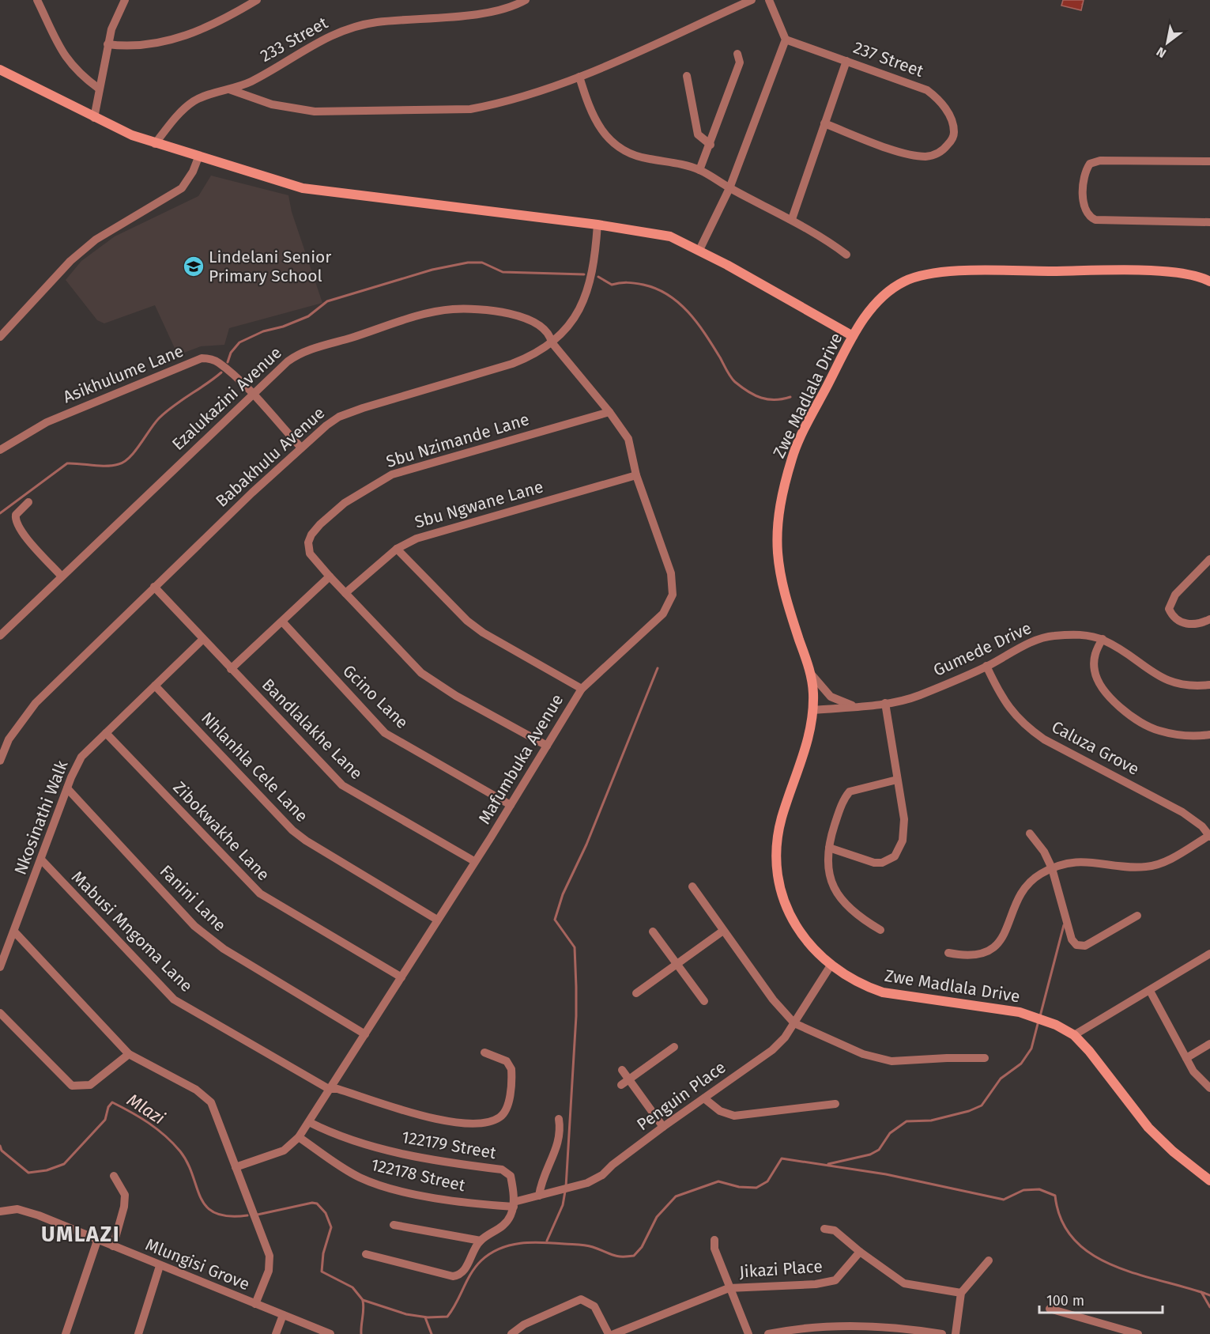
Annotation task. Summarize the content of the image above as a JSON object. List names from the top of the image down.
{
  "streets": {
    "street": [
      "233 Street",
      "237 Street",
      "Asikhulume Lane",
      "Zwe Madlala Drive",
      "Ezalukazini Avenue",
      "Sbu Nzimande Lane",
      "Babakhulu Avenue",
      "Sbu Ngwane Lane",
      "Gumede Drive",
      "Gcino Lane",
      "Bandlalakhe Lane",
      "Caluza Grove",
      "Mafumbuka Avenue",
      "Nhlanhla Cele Lane",
      "Nkosinathi Walk",
      "Zibokwakhe Lane",
      "Fanini Lane",
      "Mabusi Mngoma Lane",
      "Penguin Place",
      "122179 Street",
      "122178 Street",
      "Mlungisi Grove",
      "Jikazi Place"
    ]
  },
  "crossings": [
    ["Asikhulume Lane", "Ezalukazini Avenue"],
    ["Asikhulume Lane", "Babakhulu Avenue"],
    ["Zwe Madlala Drive", "Gumede Drive"],
    ["Zwe Madlala Drive", "Penguin Place"],
    ["Ezalukazini Avenue", "Babakhulu Avenue"],
    ["Ezalukazini Avenue", "Mafumbuka Avenue"],
    ["Sbu Nzimande Lane", "Mafumbuka Avenue"],
    ["Babakhulu Avenue", "Bandlalakhe Lane"],
    ["Babakhulu Avenue", "Mafumbuka Avenue"],
    ["Sbu Ngwane Lane", "Mafumbuka Avenue"],
    ["Gumede Drive", "Caluza Grove"],
    ["Gcino Lane", "Mafumbuka Avenue"],
    ["Bandlalakhe Lane", "Mafumbuka Avenue"],
    ["Bandlalakhe Lane", "Nkosinathi Walk"],
    ["Mafumbuka Avenue", "Nhlanhla Cele Lane"],
    ["Mafumbuka Avenue", "Zibokwakhe Lane"],
    ["Mafumbuka Avenue", "Fanini Lane"],
    ["Mafumbuka Avenue", "Mabusi Mngoma Lane"],
    ["Mafumbuka Avenue", "122179 Street"],
    ["Mafumbuka Avenue", "122178 Street"],
    ["Nhlanhla Cele Lane", "Nkosinathi Walk"],
    ["Nkosinathi Walk", "Zibokwakhe Lane"],
    ["Nkosinathi Walk", "Fanini Lane"],
    ["Nkosinathi Walk", "Mabusi Mngoma Lane"],
    ["Penguin Place", "122179 Street"],
    ["Penguin Place", "122178 Street"],
    ["122179 Street", "122178 Street"]
  ],
  "districts": ["UMLAZI"],
  "water": ["Mlazi"],
  "places": {
    "school or university": ["Lindelani Senior Primary School"]
  },
  "scale_bar": "100 m",
  "north": "bottom left"
}
